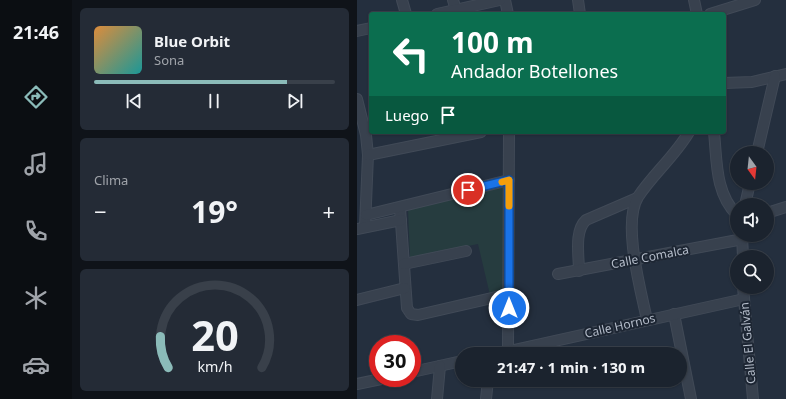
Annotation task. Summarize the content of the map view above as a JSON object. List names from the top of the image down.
{
  "streets": {
    "street": ["Calle Comalca", "Calle Hornos", "Calle El Galván"]
  },
  "crossings": [
    ["Calle Hornos", "Calle El Galván"]
  ],
  "north": "bottom",
  "page": {
    "tabs": "21:46",
    "turn": ["100 m", "Andador Botellones"],
    "song": ["Blue Orbit", "Sona"],
    "then": "Luego",
    "tile": "Clima",
    "heat": ["−", "19°", "+"],
    "limit": "30",
    "trip": "21:47 · 1 min · 130 m",
    "gauge": ["20", "km/h"]
  }
}
